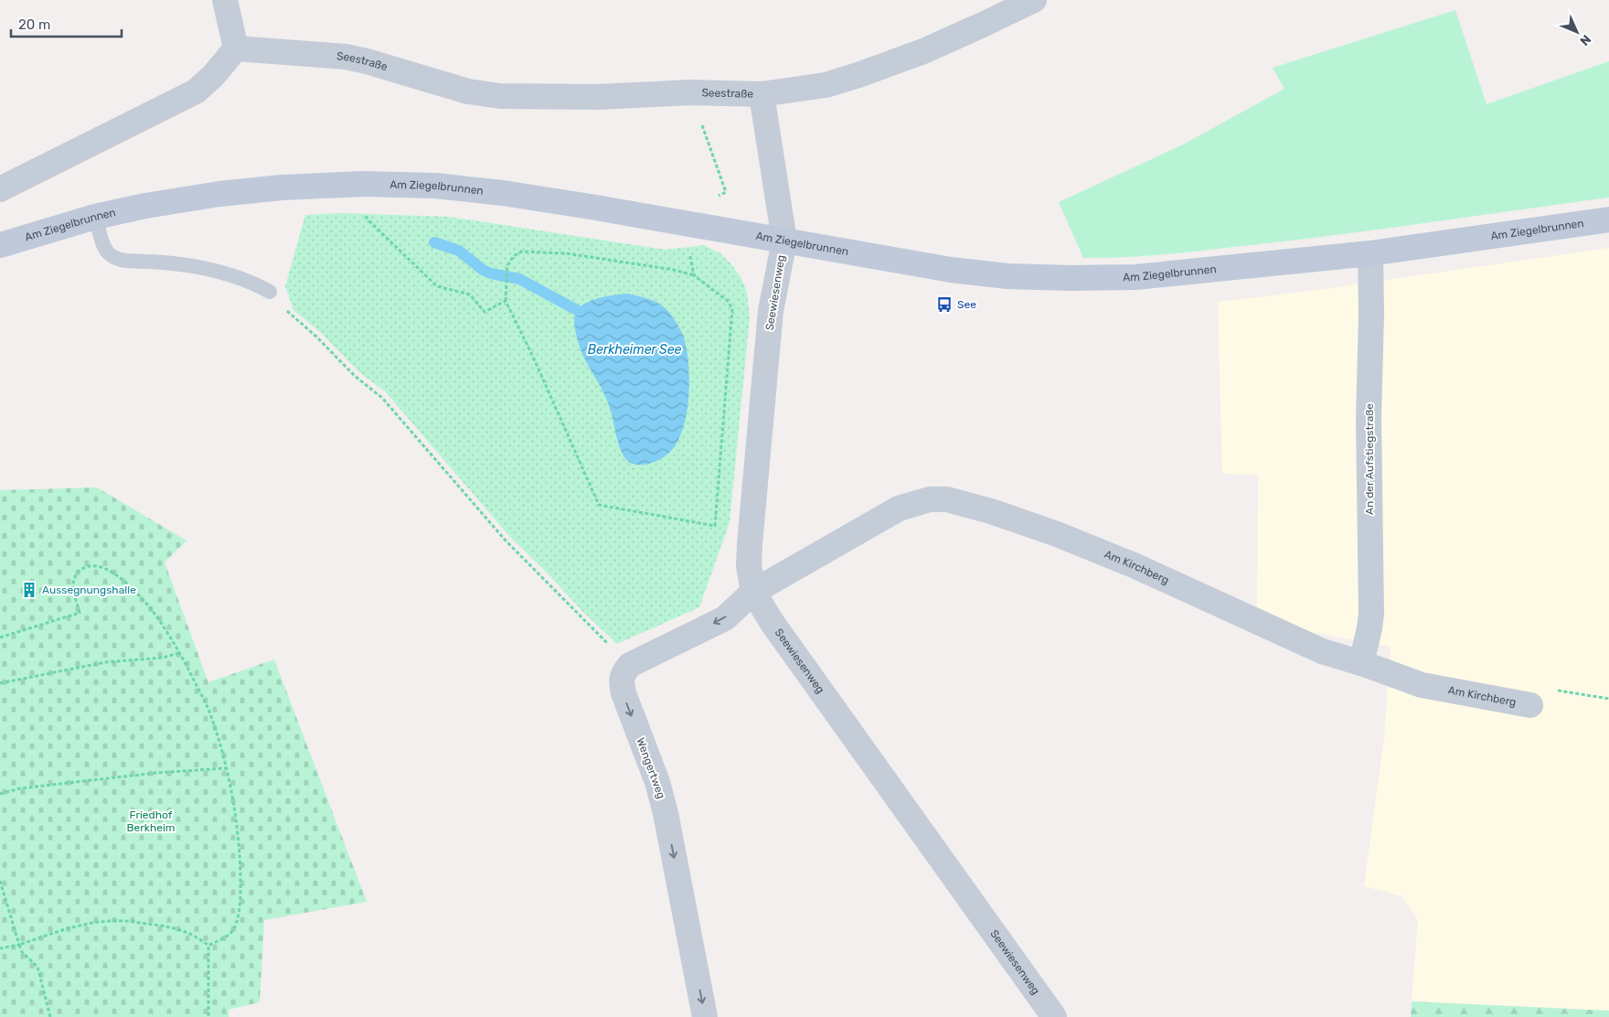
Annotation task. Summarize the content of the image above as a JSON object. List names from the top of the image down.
{
  "streets": {
    "street": [
      "Seestraße",
      "Am Ziegelbrunnen",
      "Seewiesenweg",
      "An der Aufstiegstraße",
      "Am Kirchberg",
      "Wengertweg"
    ]
  },
  "crossings": [
    ["Seestraße", "Am Ziegelbrunnen"],
    ["Seestraße", "Seewiesenweg"],
    ["Am Ziegelbrunnen", "Seewiesenweg"],
    ["Am Ziegelbrunnen", "An der Aufstiegstraße"],
    ["Seewiesenweg", "Am Kirchberg"],
    ["An der Aufstiegstraße", "Am Kirchberg"]
  ],
  "one_way": ["Wengertweg"],
  "water": ["Berkheimer See"],
  "parks": ["Friedhof Berkheim"],
  "places": {
    "bus stop": ["See"],
    "building": ["Aussegnungshalle"]
  },
  "scale_bar": "20 m",
  "north": "bottom right"
}
